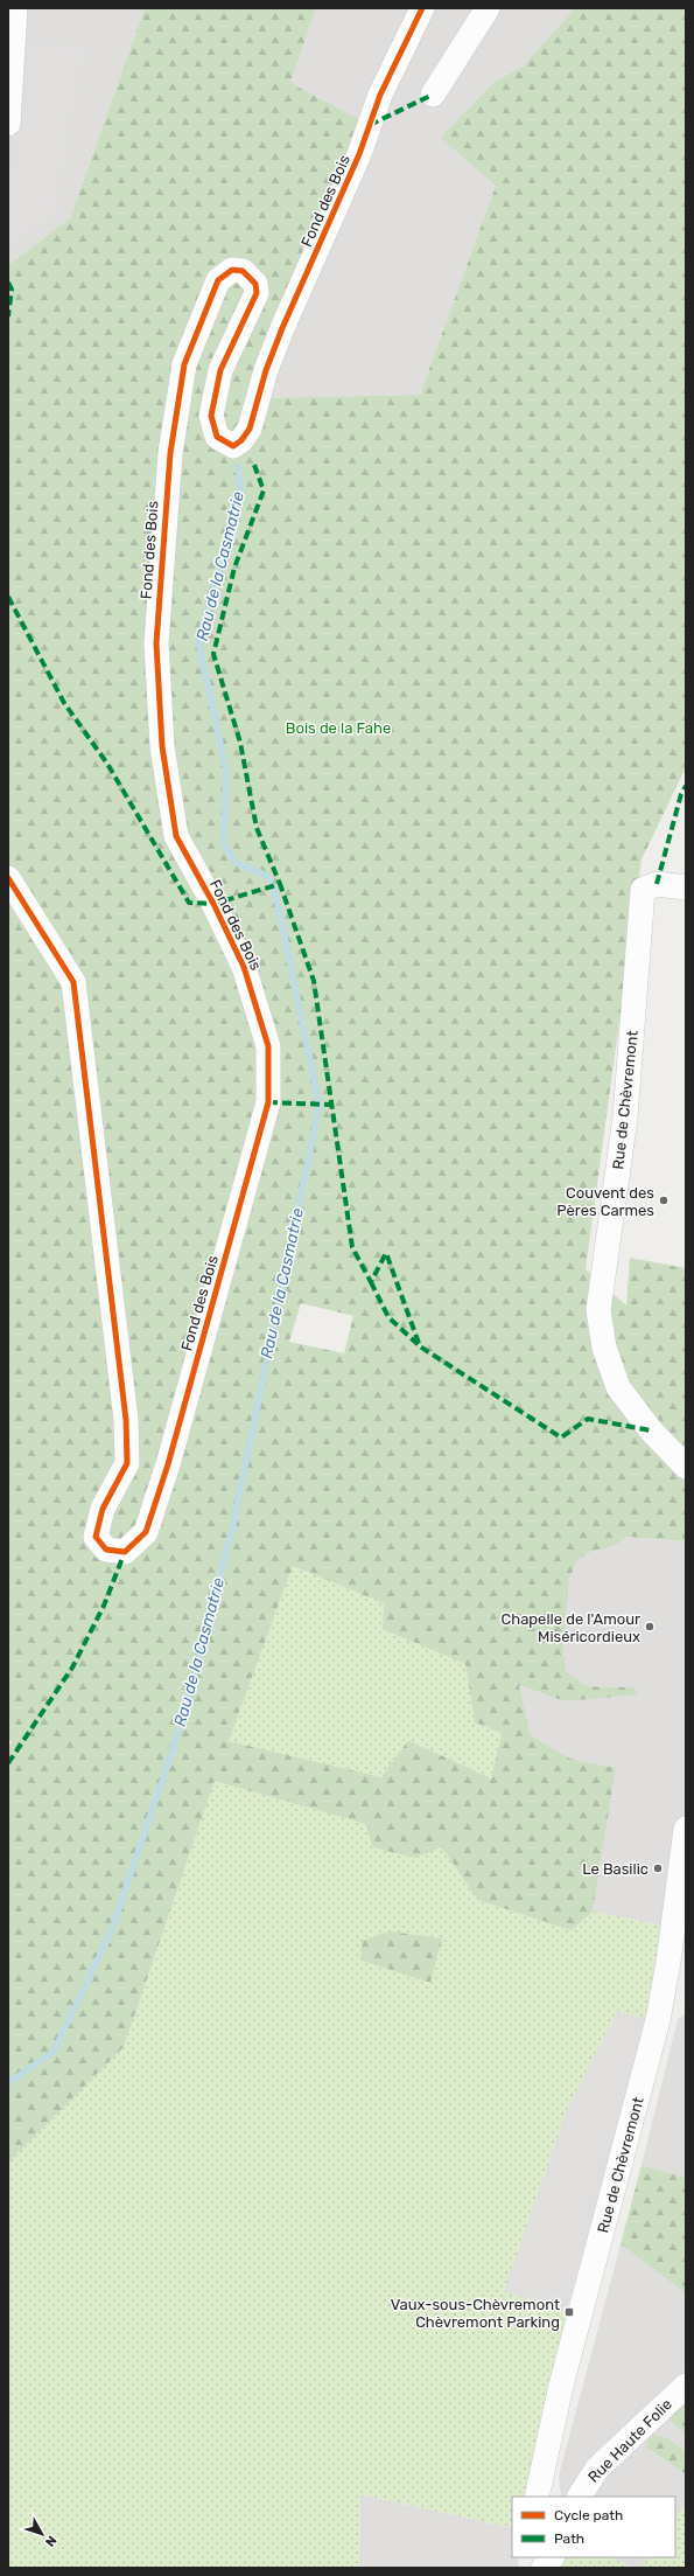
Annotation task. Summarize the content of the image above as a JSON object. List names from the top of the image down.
{
  "streets": {
    "street": ["Fond des Bois", "Rue de Chèvremont", "Rue Haute Folie"]
  },
  "water": ["Rau de la Casmatrie"],
  "parks": ["Bois de la Fahe"],
  "places": {
    "other": ["Couvent des Pères Carmes", "Chapelle de l'Amour Miséricordieux", "Le Basilic"],
    "transit": ["Vaux-sous-Chèvremont Chèvremont Parking"]
  },
  "legend": ["Cycle path", "Path"],
  "north": "bottom right"
}
